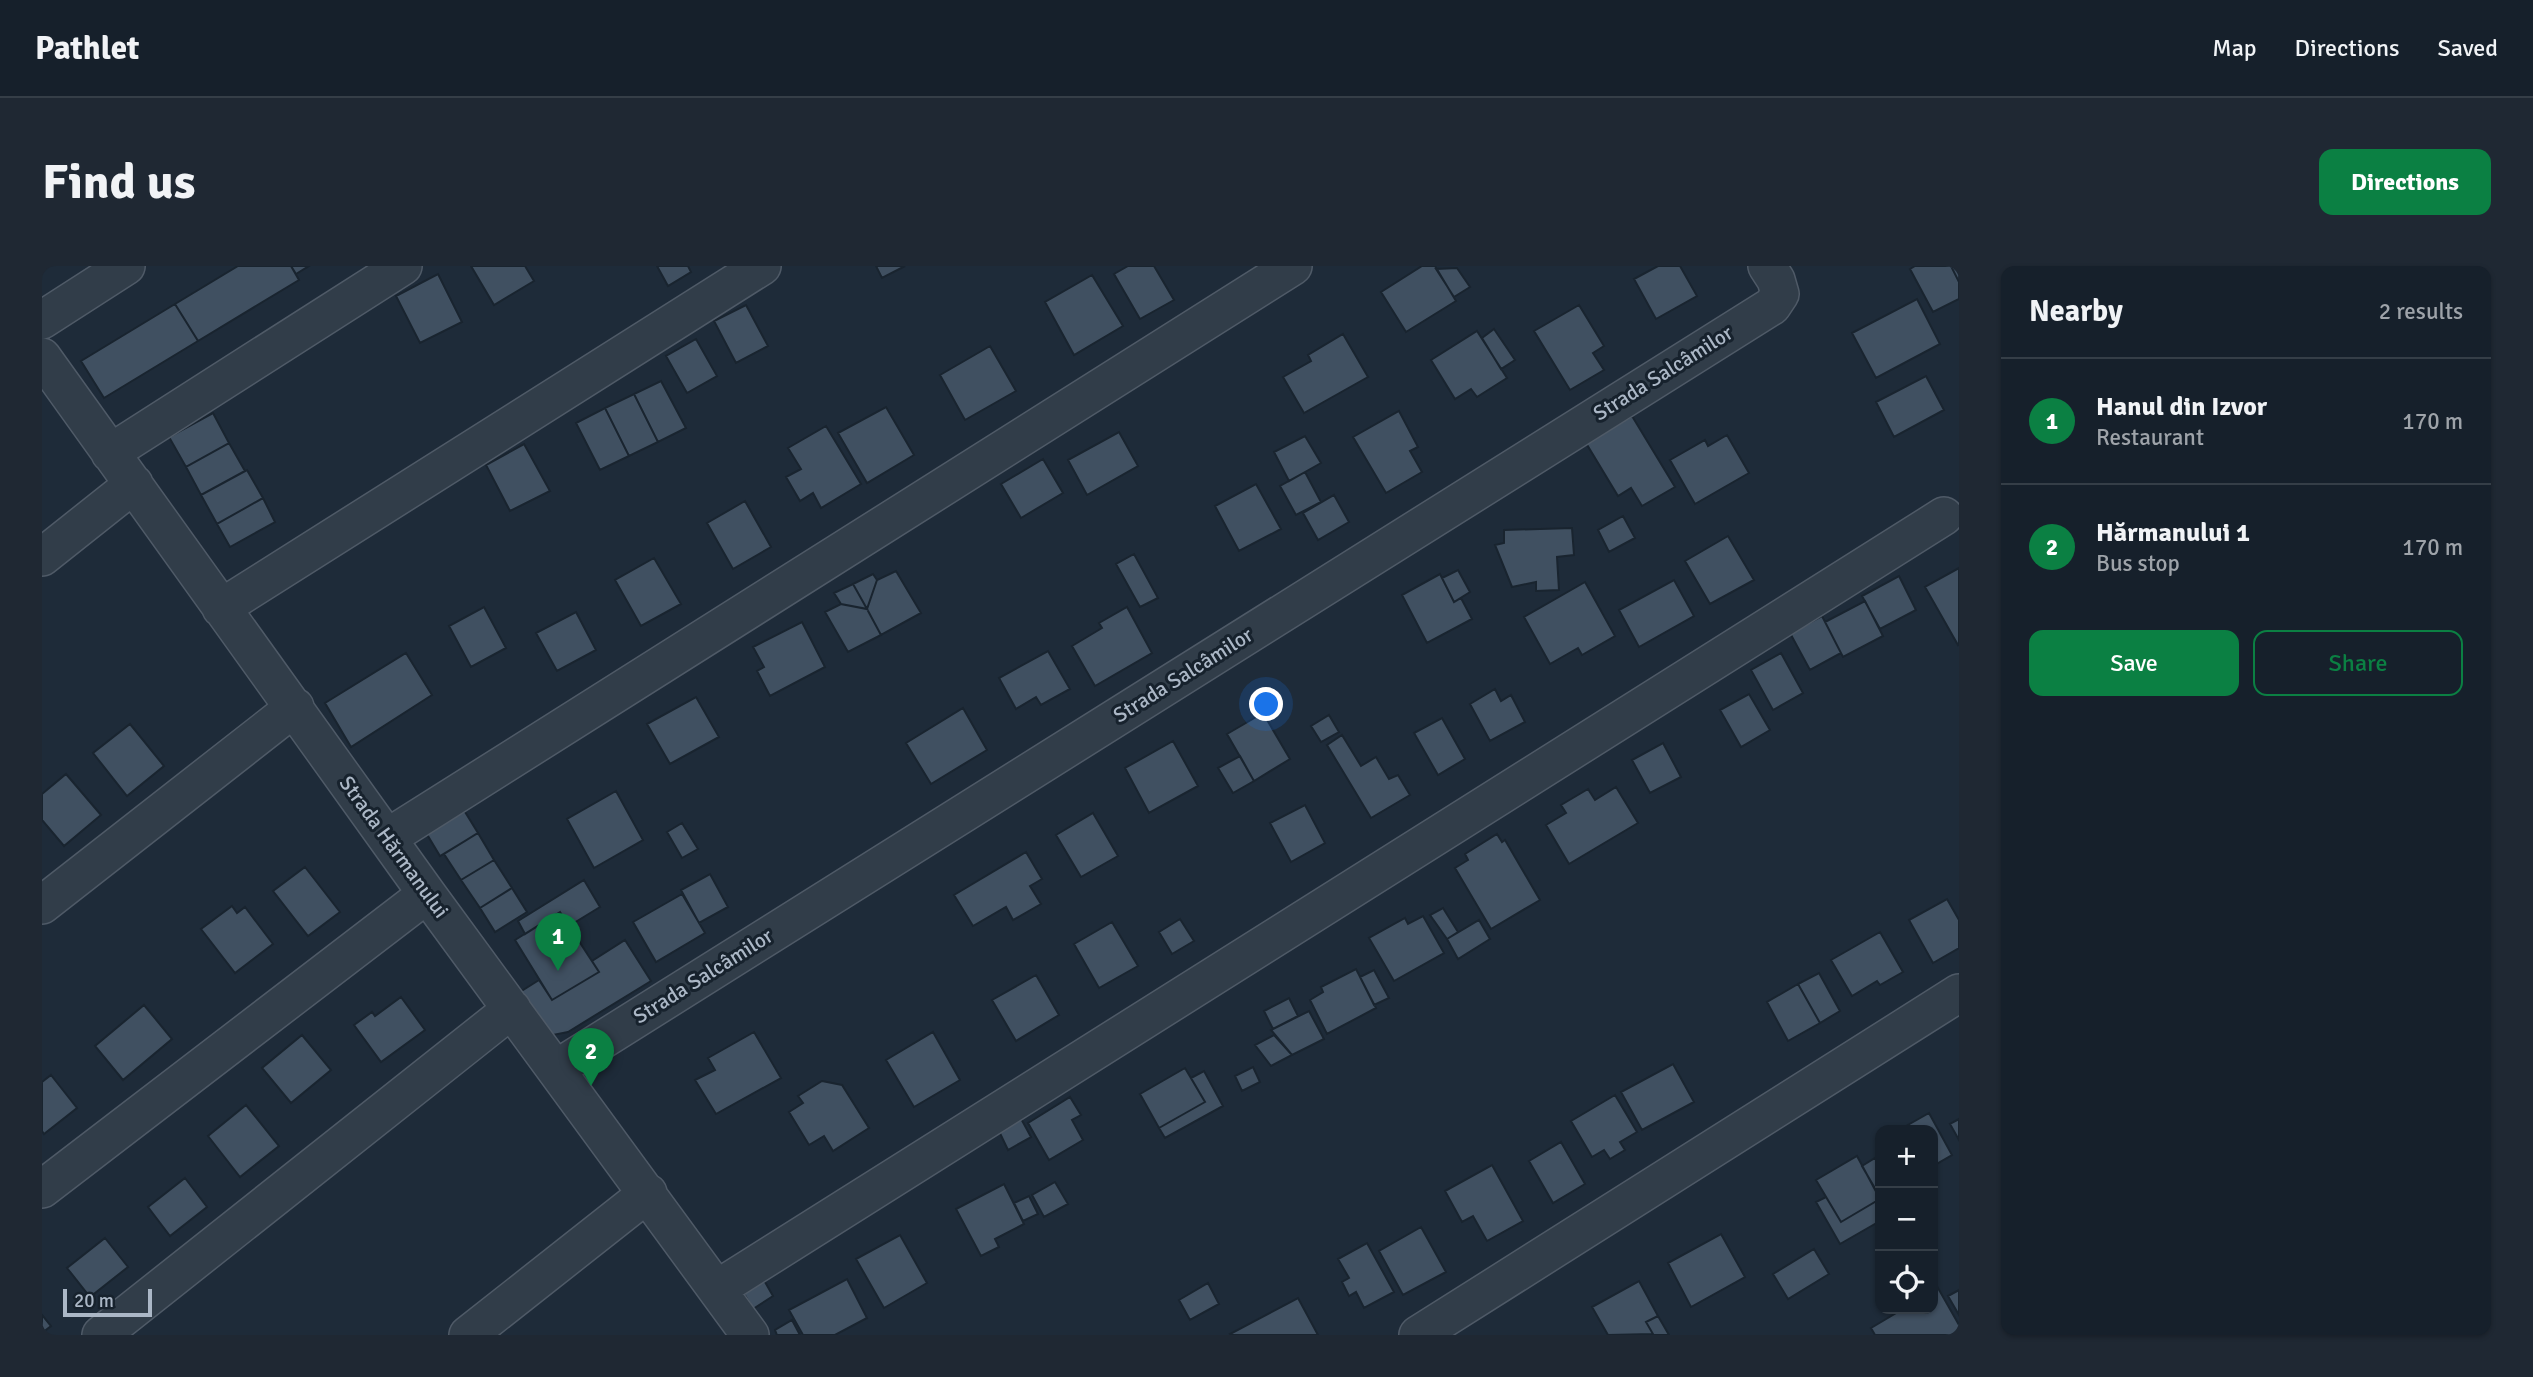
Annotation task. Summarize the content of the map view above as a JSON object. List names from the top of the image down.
{
  "streets": {
    "street": ["Strada Salcâmilor", "Strada Hărmanului"]
  },
  "crossings": [
    ["Strada Salcâmilor", "Strada Hărmanului"]
  ],
  "scale_bar": "20 m",
  "page": {
    "header": "Pathlet",
    "nav": ["Map", "Directions", "Saved"],
    "buttons": [
      "Directions",
      ["Save", "Share"]
    ],
    "title": "Find us",
    "heading": ["Nearby", "2 results"],
    "list": [
      {
        "mark": "1",
        "name": "Hanul din Izvor",
        "note": "Restaurant",
        "value": "170 m"
      },
      {
        "mark": "2",
        "name": "Hărmanului 1",
        "note": "Bus stop",
        "value": "170 m"
      }
    ],
    "pins": ["1", "2"],
    "map_buttons": ["+", "−"],
    "scale": "20 m"
  }
}
